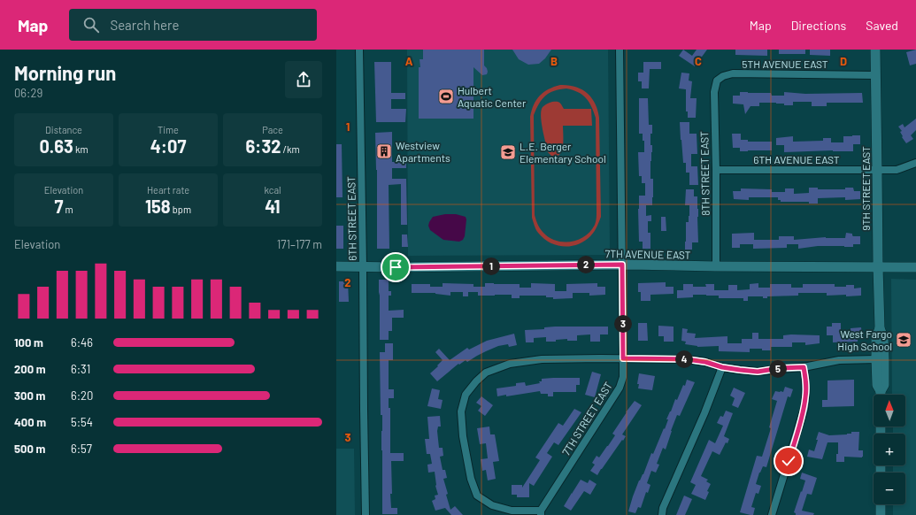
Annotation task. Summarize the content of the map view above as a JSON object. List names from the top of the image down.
{
  "streets": {
    "street": [
      "5TH AVENUE EAST",
      "6TH AVENUE EAST",
      "8TH STREET EAST",
      "9TH STREET EAST",
      "6TH STREET EAST",
      "7TH AVENUE EAST",
      "7TH STREET EAST"
    ]
  },
  "crossings": [
    ["5TH AVENUE EAST", "8TH STREET EAST"],
    ["5TH AVENUE EAST", "9TH STREET EAST"],
    ["6TH AVENUE EAST", "8TH STREET EAST"],
    ["6TH AVENUE EAST", "9TH STREET EAST"],
    ["8TH STREET EAST", "7TH AVENUE EAST"],
    ["9TH STREET EAST", "7TH AVENUE EAST"],
    ["6TH STREET EAST", "7TH AVENUE EAST"],
    ["7TH AVENUE EAST", "7TH STREET EAST"]
  ],
  "places": {
    "sports": ["Hulbert Aquatic Center"],
    "building": ["Westview Apartments"],
    "school or university": ["L.E. Berger Elementary School", "West Fargo High School"]
  },
  "north": "top",
  "page": {
    "header": "Map",
    "search": "Search here",
    "nav": ["Map", "Directions", "Saved"],
    "heading": ["Morning run", "06:29"],
    "stats": [
      ["Distance", "0.63 km"],
      ["Time", "4:07"],
      ["Pace", "6:32 /km"],
      ["Elevation", "7 m"],
      ["Heart rate", "158 bpm"],
      ["kcal", "41"]
    ],
    "chart": ["Elevation", "171–177 m"],
    "pins": [
      "2",
      "1",
      "3",
      "4",
      "5"
    ],
    "list": [
      {
        "name": "100 m",
        "note": "6:46"
      },
      {
        "name": "200 m",
        "note": "6:31"
      },
      {
        "name": "300 m",
        "note": "6:20"
      },
      {
        "name": "400 m",
        "note": "5:54"
      },
      {
        "name": "500 m",
        "note": "6:57"
      }
    ],
    "map_buttons": ["+", "−"]
  },
  "grid": {
    "columns": [
      "A",
      "B",
      "C",
      "D"
    ],
    "rows": ["1", "2", "3"]
  }
}
